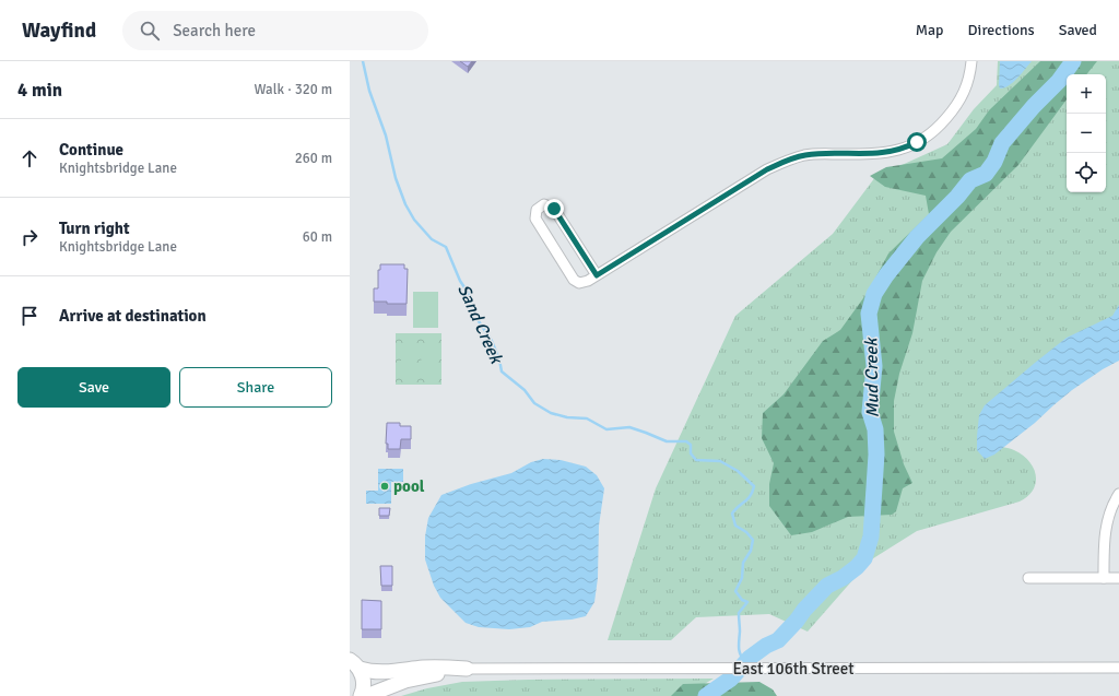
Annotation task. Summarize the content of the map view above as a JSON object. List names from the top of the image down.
{
  "streets": {
    "street": ["East 106th Street"]
  },
  "water": ["Sand Creek", "Mud Creek"],
  "places": ["pool"],
  "page": {
    "header": "Wayfind",
    "search": "Search here",
    "nav": ["Map", "Directions", "Saved"],
    "heading": ["4 min", "Walk · 320 m"],
    "map_buttons": ["+", "−"],
    "list": [
      ["Continue", "Knightsbridge Lane", "260 m"],
      ["Turn right", "Knightsbridge Lane", "60 m"],
      "Arrive at destination"
    ],
    "buttons": ["Save", "Share"]
  }
}
